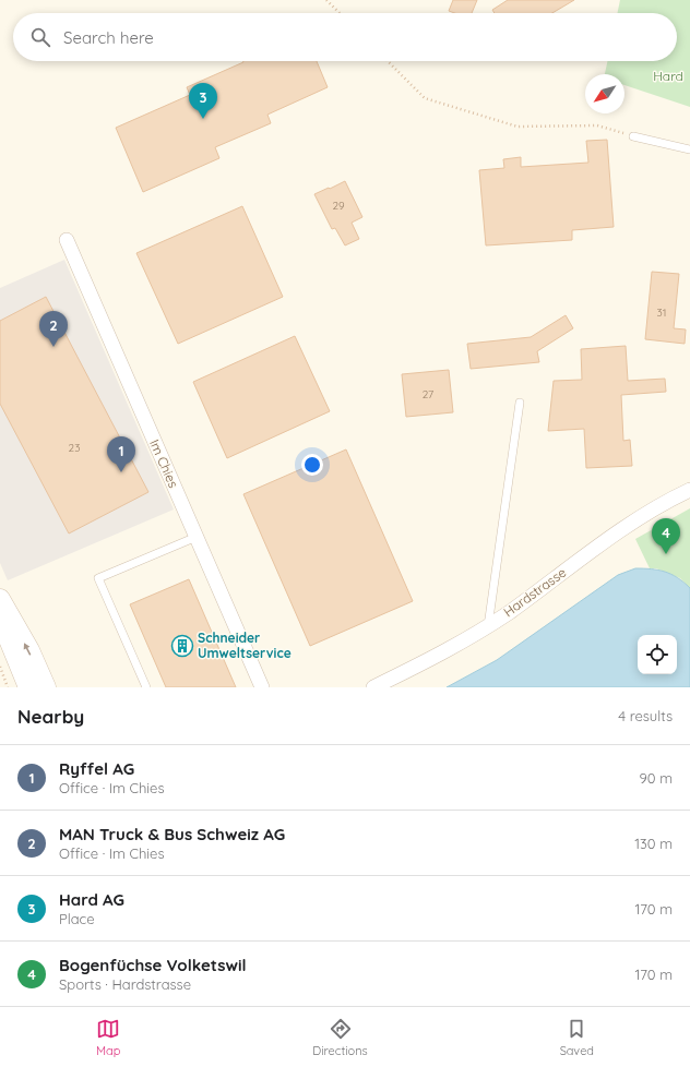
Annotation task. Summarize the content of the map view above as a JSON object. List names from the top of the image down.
{
  "streets": {
    "street": ["Im Chies", "Hardstrasse"]
  },
  "parks": ["Hard"],
  "places": {
    "building": ["Schneider Umweltservice"]
  },
  "house_numbers": [
    "29",
    "31",
    "27",
    "23"
  ],
  "north": "bottom left",
  "page": {
    "search": "Search here",
    "pins": [
      "3",
      "2",
      "1",
      "4"
    ],
    "heading": ["Nearby", "4 results"],
    "list": [
      {
        "mark": "1",
        "name": "Ryffel AG",
        "note": "Office · Im Chies",
        "value": "90 m"
      },
      {
        "mark": "2",
        "name": "MAN Truck & Bus Schweiz AG",
        "note": "Office · Im Chies",
        "value": "130 m"
      },
      {
        "mark": "3",
        "name": "Hard AG",
        "note": "Place",
        "value": "170 m"
      },
      {
        "mark": "4",
        "name": "Bogenfüchse Volketswil",
        "note": "Sports · Hardstrasse",
        "value": "170 m"
      }
    ],
    "nav": ["Map", "Directions", "Saved"]
  }
}
